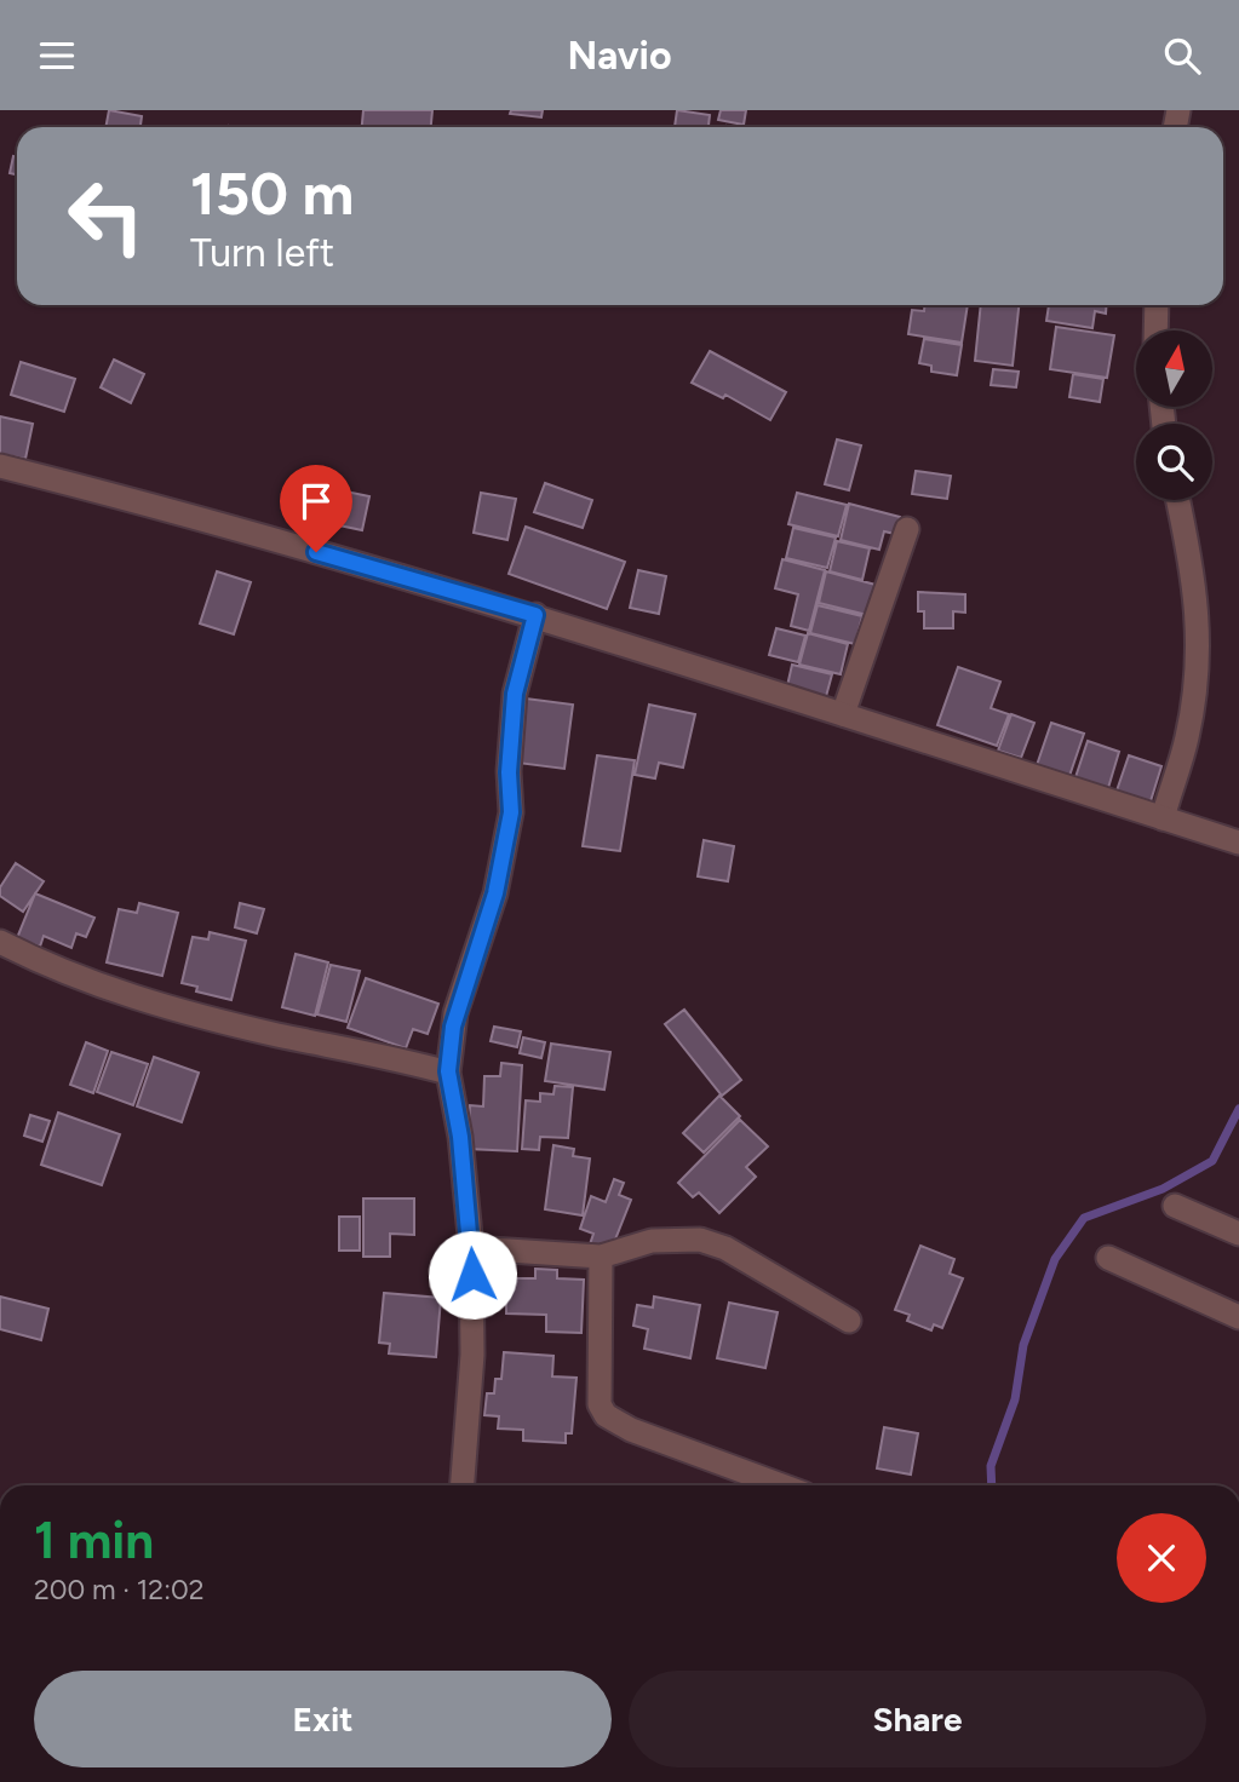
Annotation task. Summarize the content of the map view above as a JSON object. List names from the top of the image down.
{
  "north": "top",
  "page": {
    "header": "Navio",
    "turn": ["150 m", "Turn left"],
    "heading": ["1 min", "200 m · 12:02"],
    "buttons": ["Exit", "Share"]
  }
}
